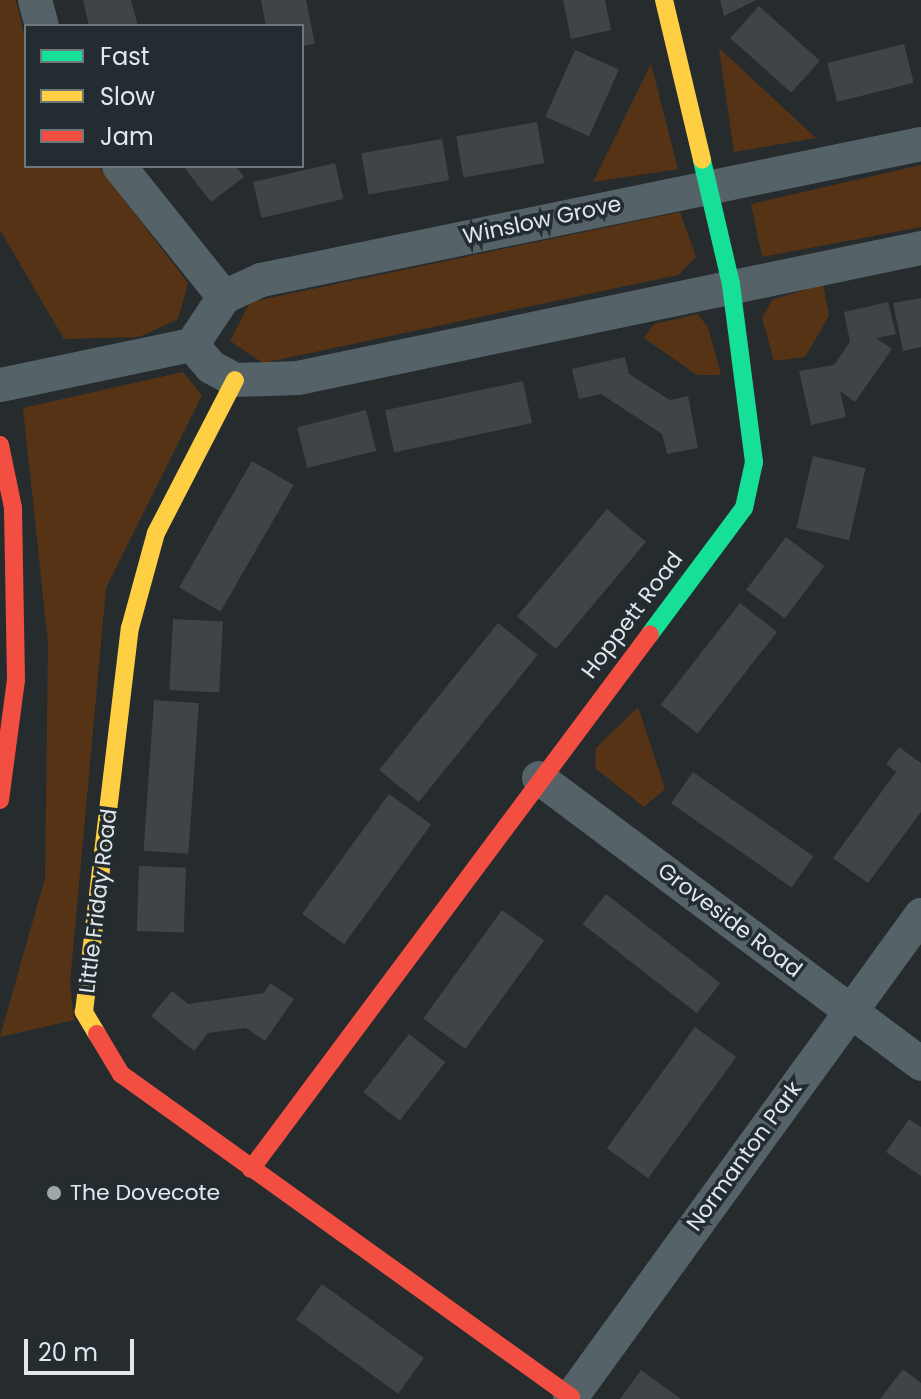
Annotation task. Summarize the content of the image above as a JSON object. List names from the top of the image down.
{
  "streets": {
    "street": [
      "Winslow Grove",
      "Hoppett Road",
      "Little Friday Road",
      "Groveside Road",
      "Normanton Park"
    ]
  },
  "crossings": [
    ["Winslow Grove", "Hoppett Road"],
    ["Hoppett Road", "Little Friday Road"],
    ["Hoppett Road", "Groveside Road"],
    ["Little Friday Road", "Normanton Park"],
    ["Groveside Road", "Normanton Park"]
  ],
  "places": ["The Dovecote"],
  "legend": ["Fast", "Slow", "Jam"],
  "scale_bar": "20 m"
}
